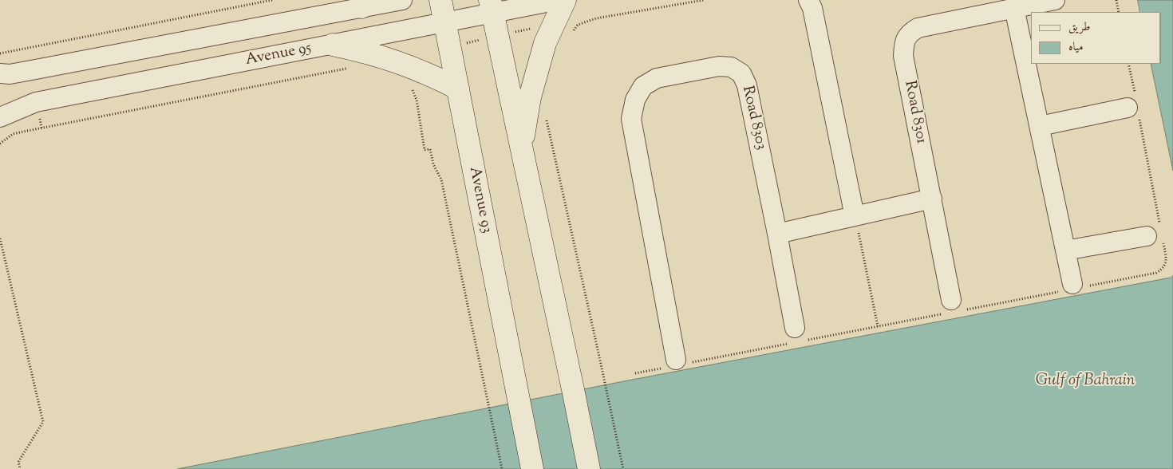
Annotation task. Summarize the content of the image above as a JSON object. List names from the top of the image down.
{
  "streets": {
    "street": [
      "Avenue 95",
      "Road 8301",
      "Road 8303",
      "Avenue 93"
    ]
  },
  "crossings": [
    ["Avenue 95", "Avenue 93"]
  ],
  "water": ["Gulf of Bahrain"],
  "legend": ["طريق", "مياه"]
}
